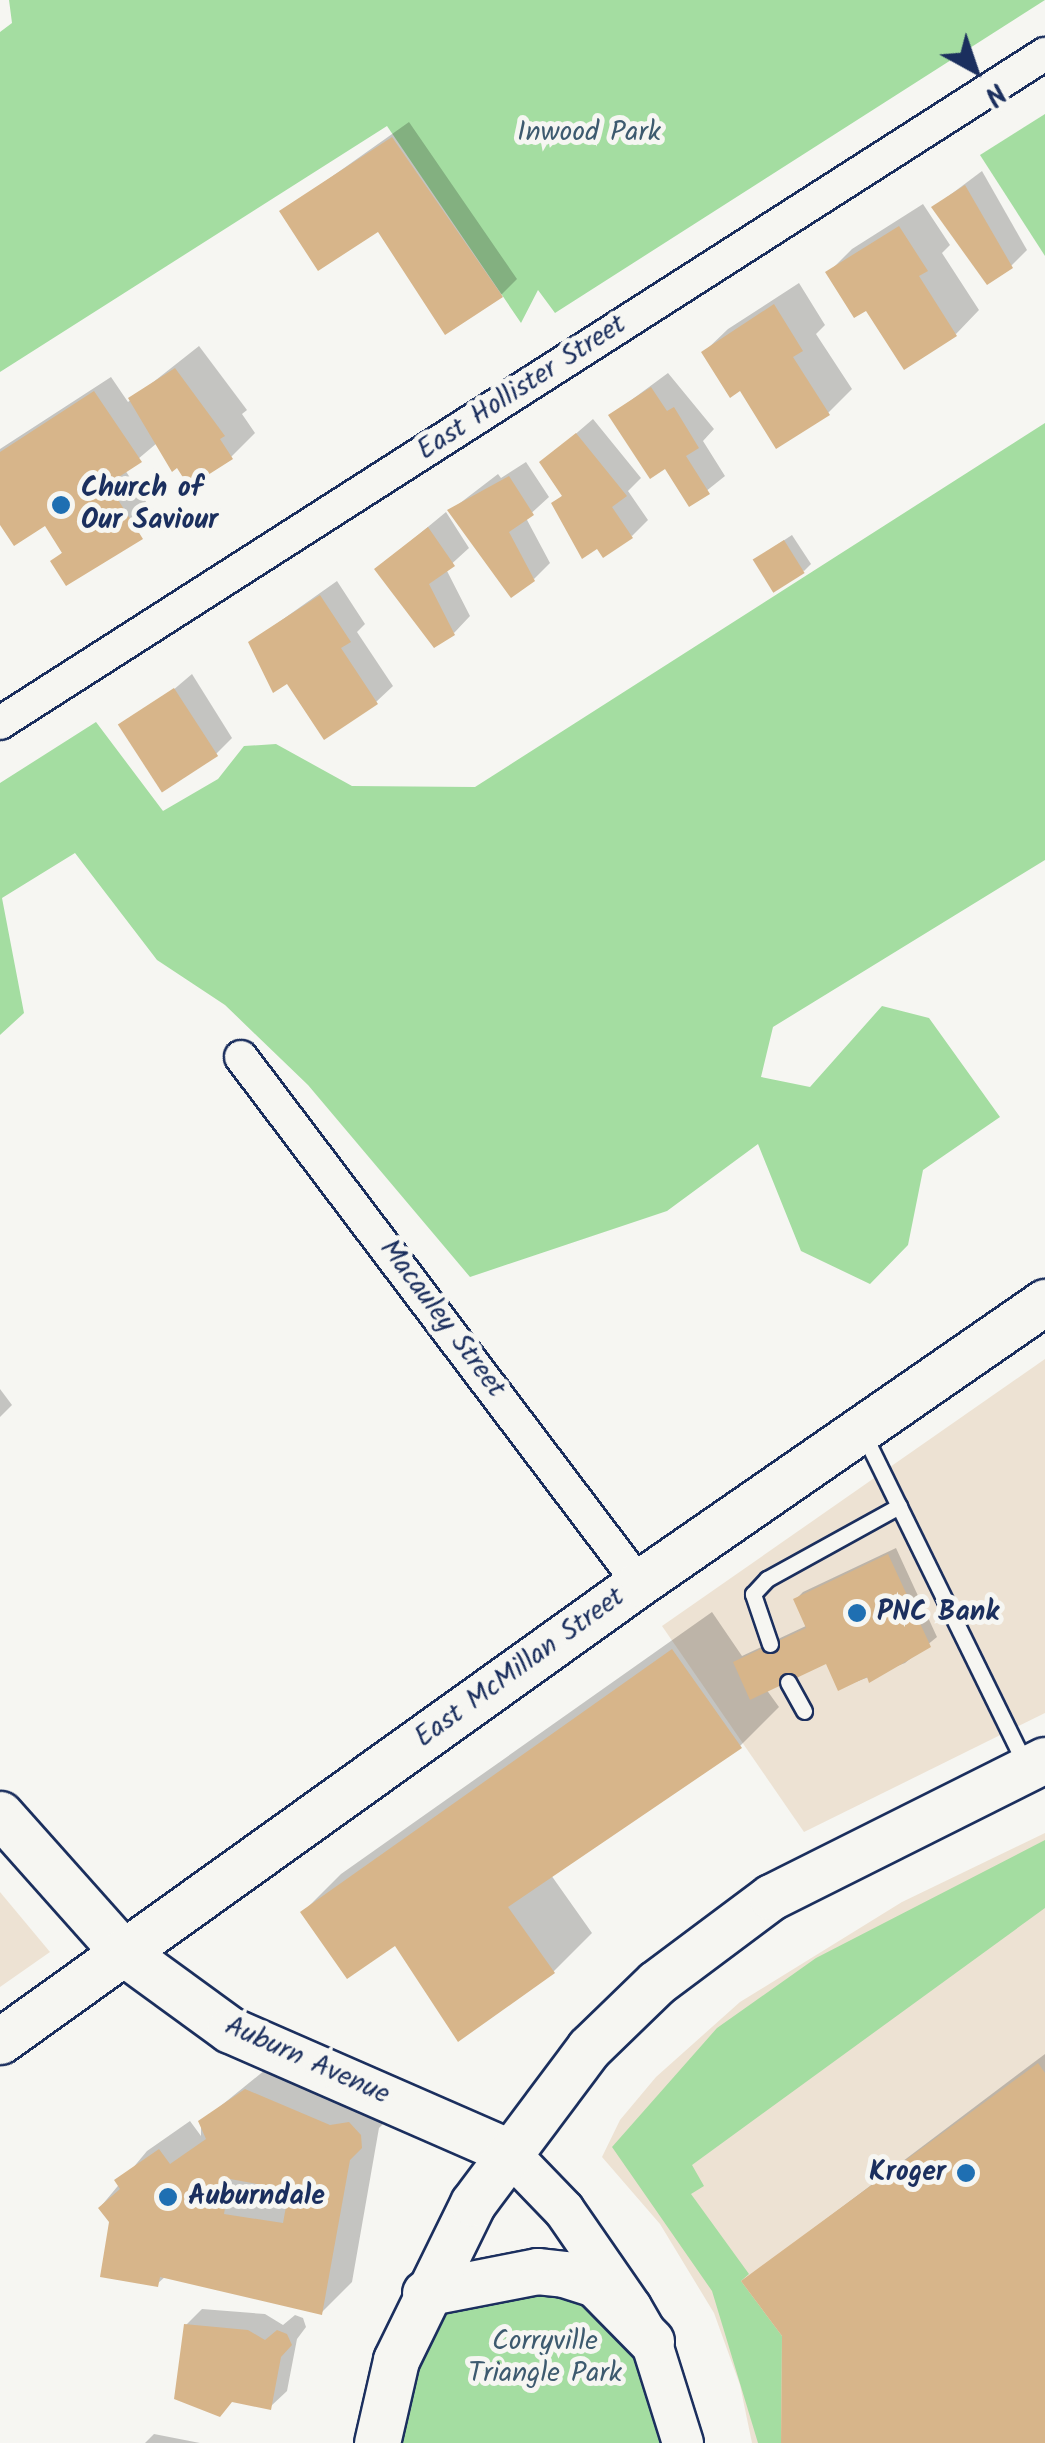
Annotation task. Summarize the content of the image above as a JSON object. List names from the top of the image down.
{
  "streets": {
    "main road": ["East McMillan Street", "Auburn Avenue"],
    "street": ["East Hollister Street", "Macauley Street"]
  },
  "crossings": [
    ["Macauley Street", "East McMillan Street"],
    ["East McMillan Street", "Auburn Avenue"]
  ],
  "parks": ["Inwood Park", "Corryville Triangle Park"],
  "places": [
    "Church of Our Saviour",
    "PNC Bank",
    "Kroger",
    "Auburndale"
  ],
  "north": "bottom right"
}
